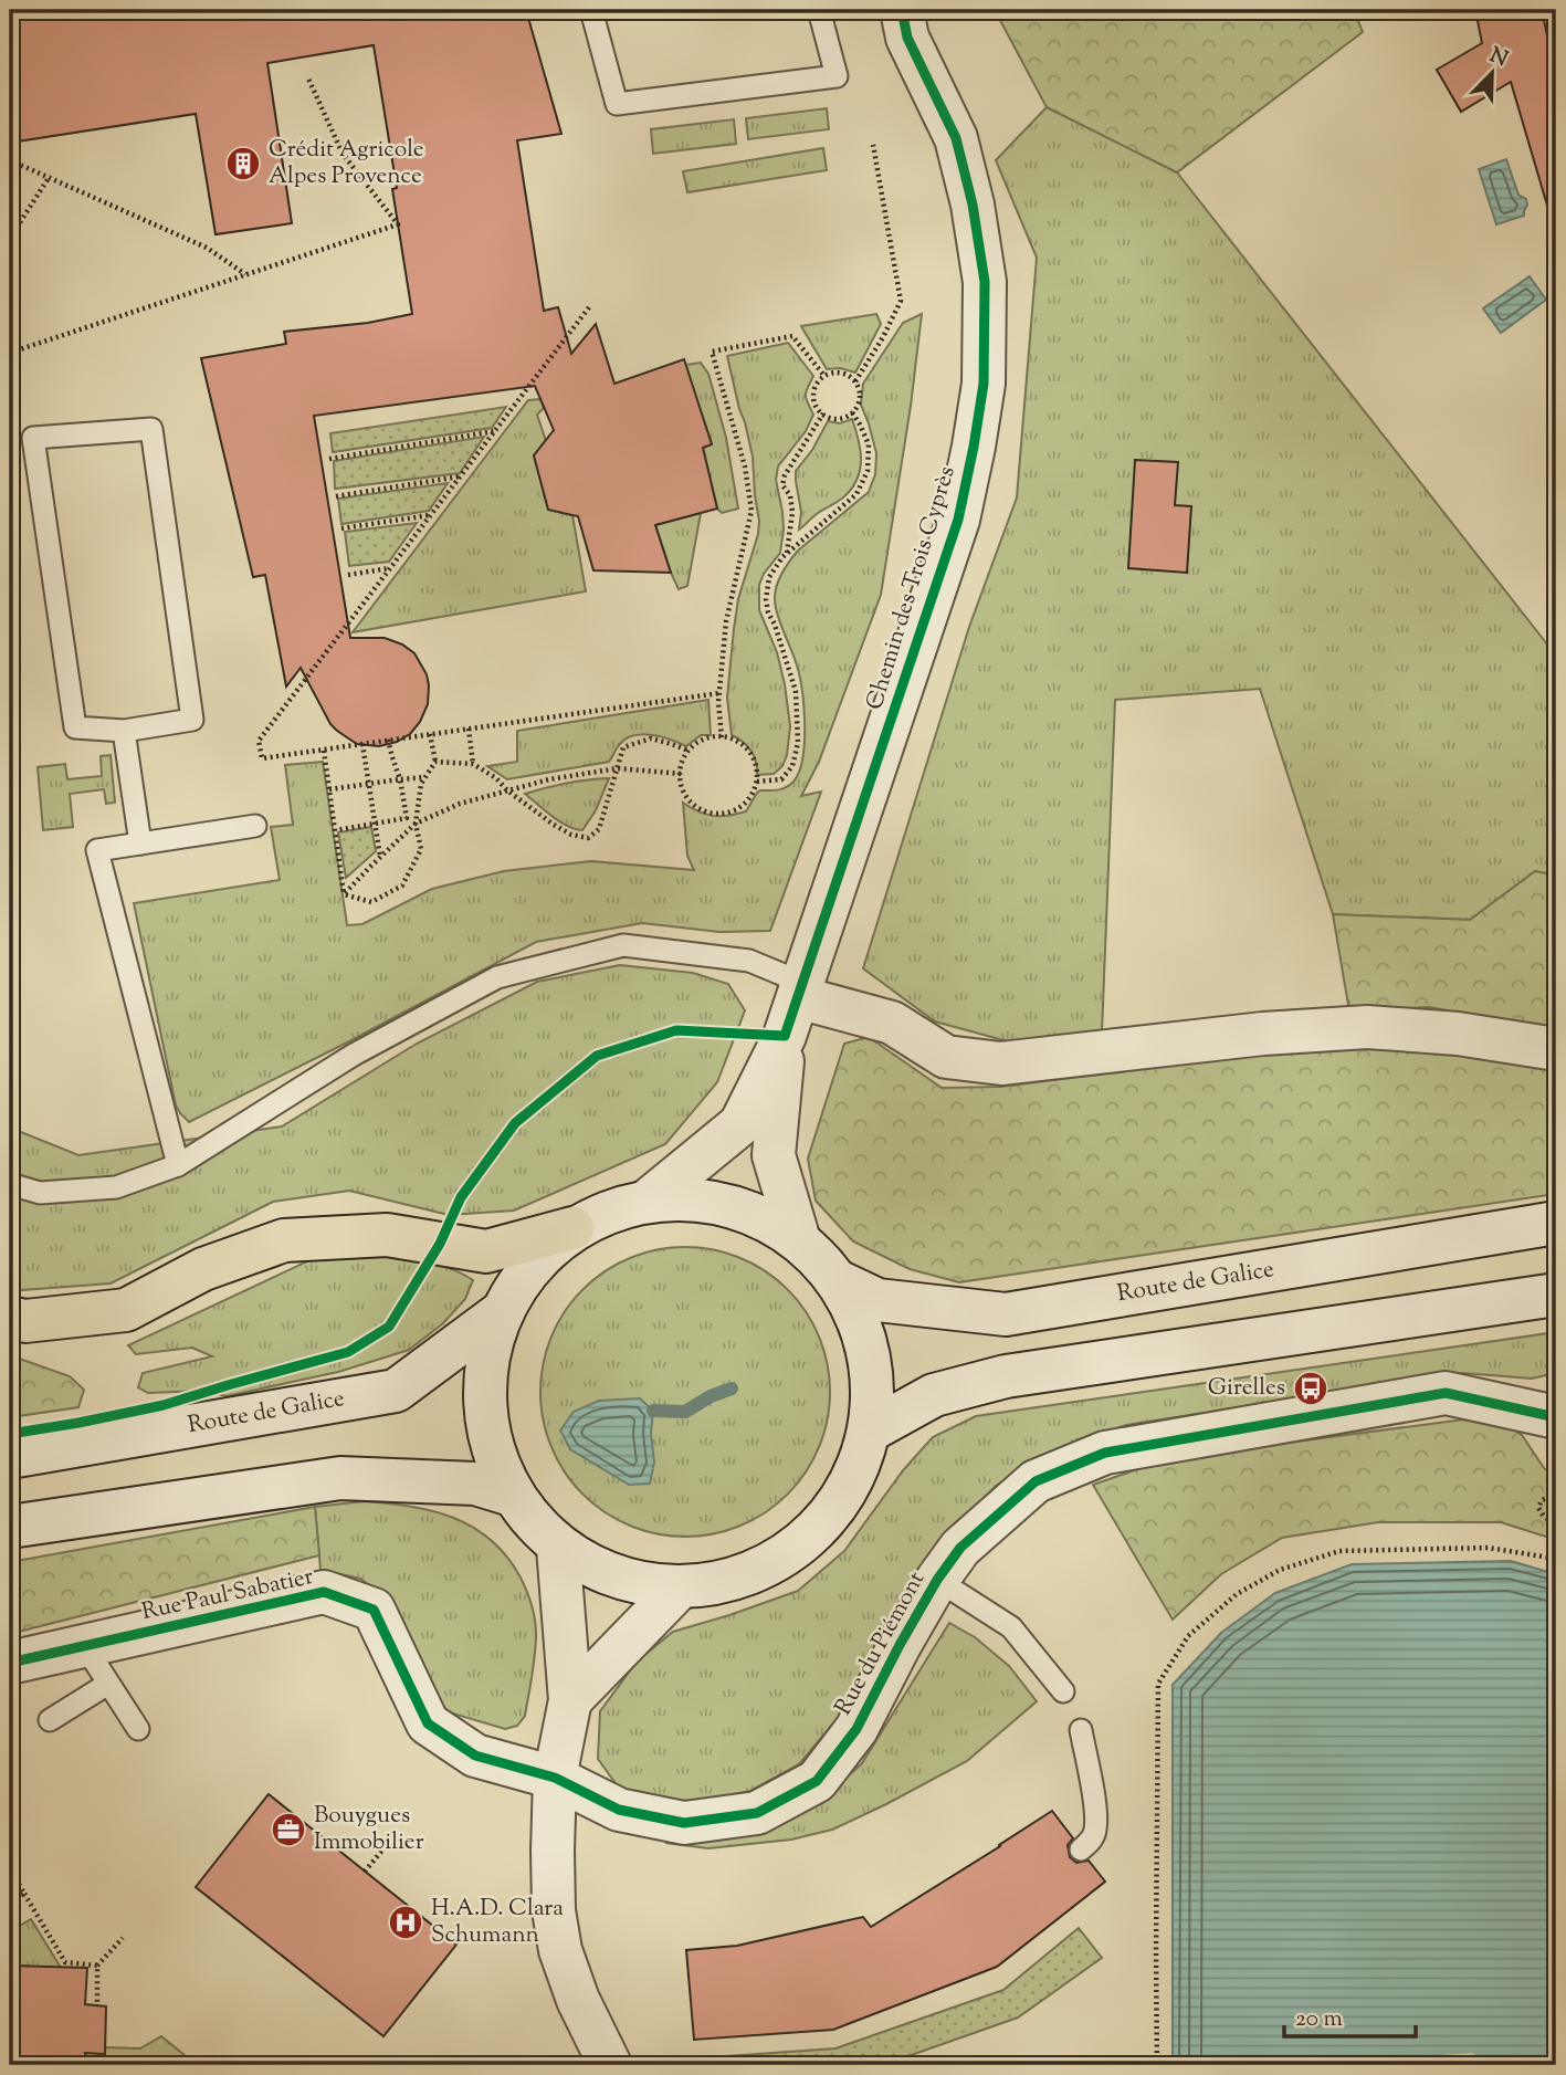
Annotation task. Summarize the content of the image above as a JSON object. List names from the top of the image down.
{
  "streets": {
    "street": [
      "Chemin des Trois Cyprès",
      "Route de Galice",
      "Rue Paul Sabatier",
      "Rue du Piémont"
    ]
  },
  "crossings": [
    ["Rue Paul Sabatier", "Rue du Piémont"]
  ],
  "places": {
    "building": ["Crédit Agricole Alpes Provence"],
    "bus stop": ["Girelles"],
    "office": ["Bouygues Immobilier"],
    "hospital": ["H.A.D. Clara Schumann"]
  },
  "scale_bar": "20 m",
  "north": "top right"
}
